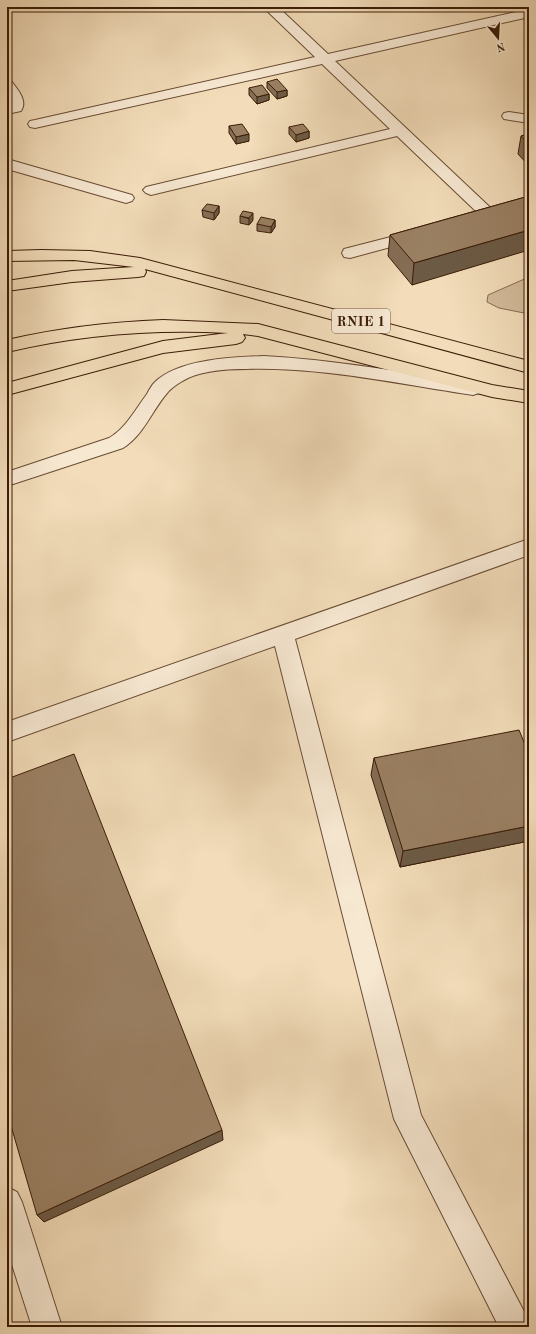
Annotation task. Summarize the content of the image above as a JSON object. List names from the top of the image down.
{
  "streets": {
    "highway": ["RNIE 1"]
  },
  "north": "bottom"
}
